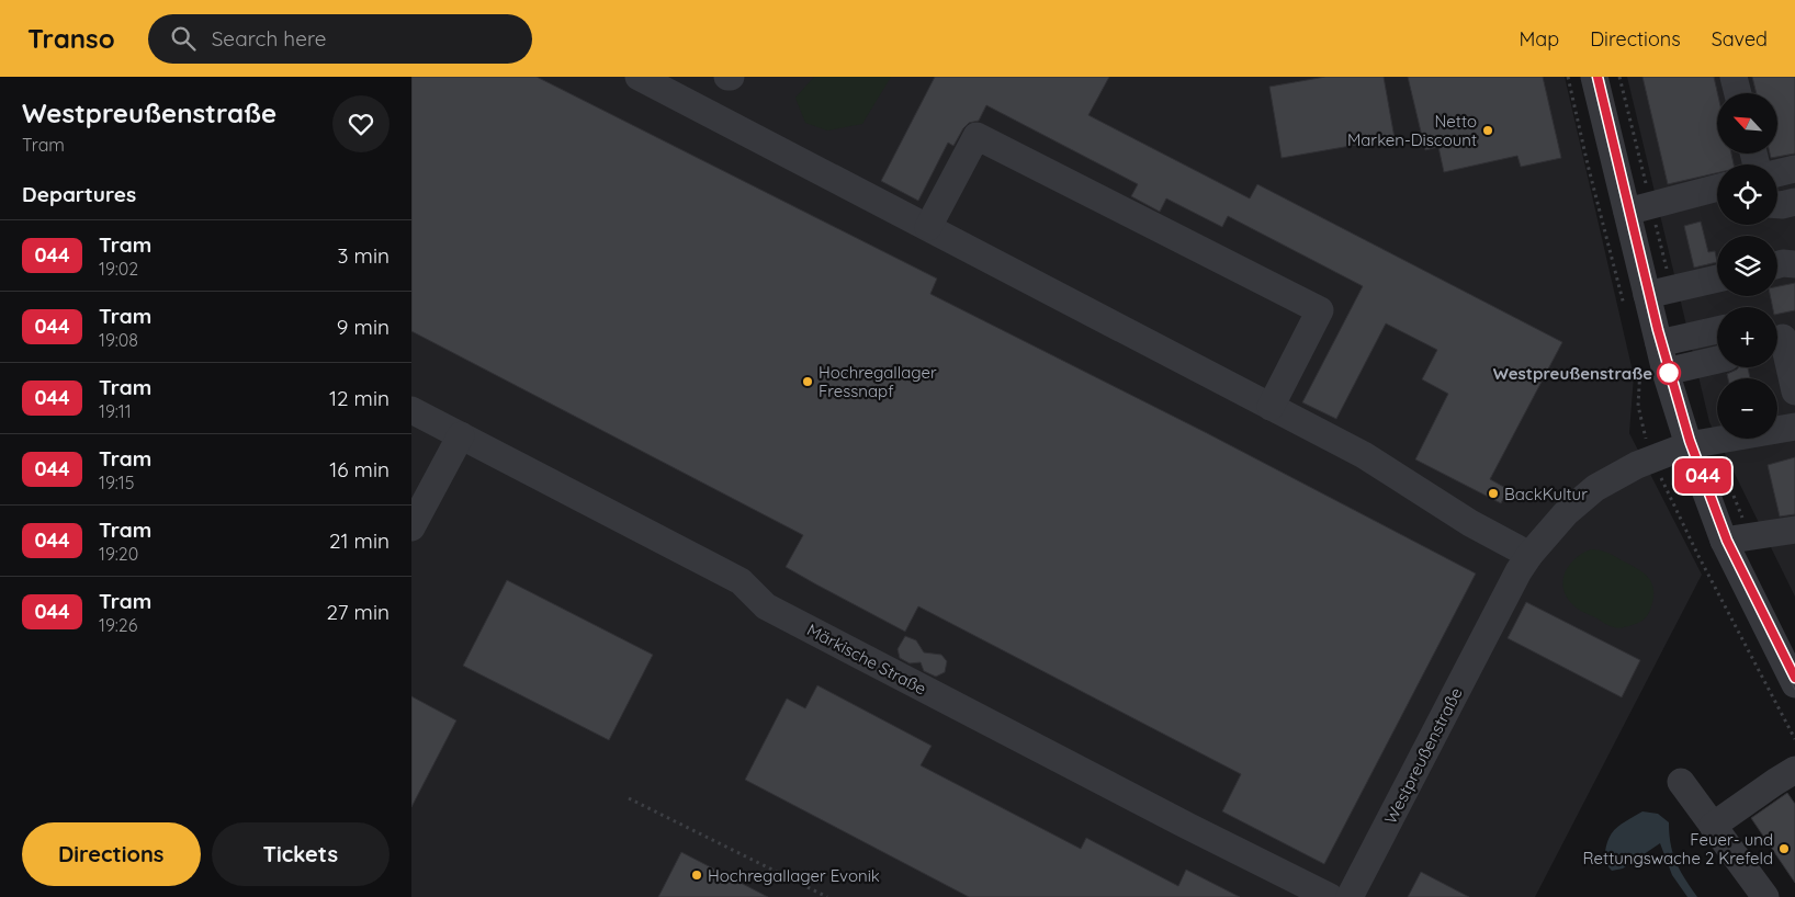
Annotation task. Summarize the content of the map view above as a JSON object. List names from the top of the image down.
{
  "streets": {
    "street": ["Märkische Straße", "Westpreußenstraße"]
  },
  "places": [
    "Netto Marken-Discount",
    "Westpreußenstraße",
    "Hochregallager Fressnapf",
    "BackKultur",
    "Feuer- und Rettungswache 2 Krefeld",
    "Hochregallager Evonik"
  ],
  "lines": ["tram line 044"],
  "north": "top left",
  "page": {
    "header": "Transo",
    "search": "Search here",
    "nav": ["Map", "Directions", "Saved"],
    "heading": [
      ["Westpreußenstraße", "Tram"],
      "Departures"
    ],
    "on_map": "044",
    "map_buttons": ["+", "−"],
    "list": [
      {
        "mark": "044",
        "name": "Tram",
        "note": "19:02",
        "value": "3 min"
      },
      {
        "mark": "044",
        "name": "Tram",
        "note": "19:08",
        "value": "9 min"
      },
      {
        "mark": "044",
        "name": "Tram",
        "note": "19:11",
        "value": "12 min"
      },
      {
        "mark": "044",
        "name": "Tram",
        "note": "19:15",
        "value": "16 min"
      },
      {
        "mark": "044",
        "name": "Tram",
        "note": "19:20",
        "value": "21 min"
      },
      {
        "mark": "044",
        "name": "Tram",
        "note": "19:26",
        "value": "27 min"
      }
    ],
    "buttons": ["Directions", "Tickets"]
  }
}
